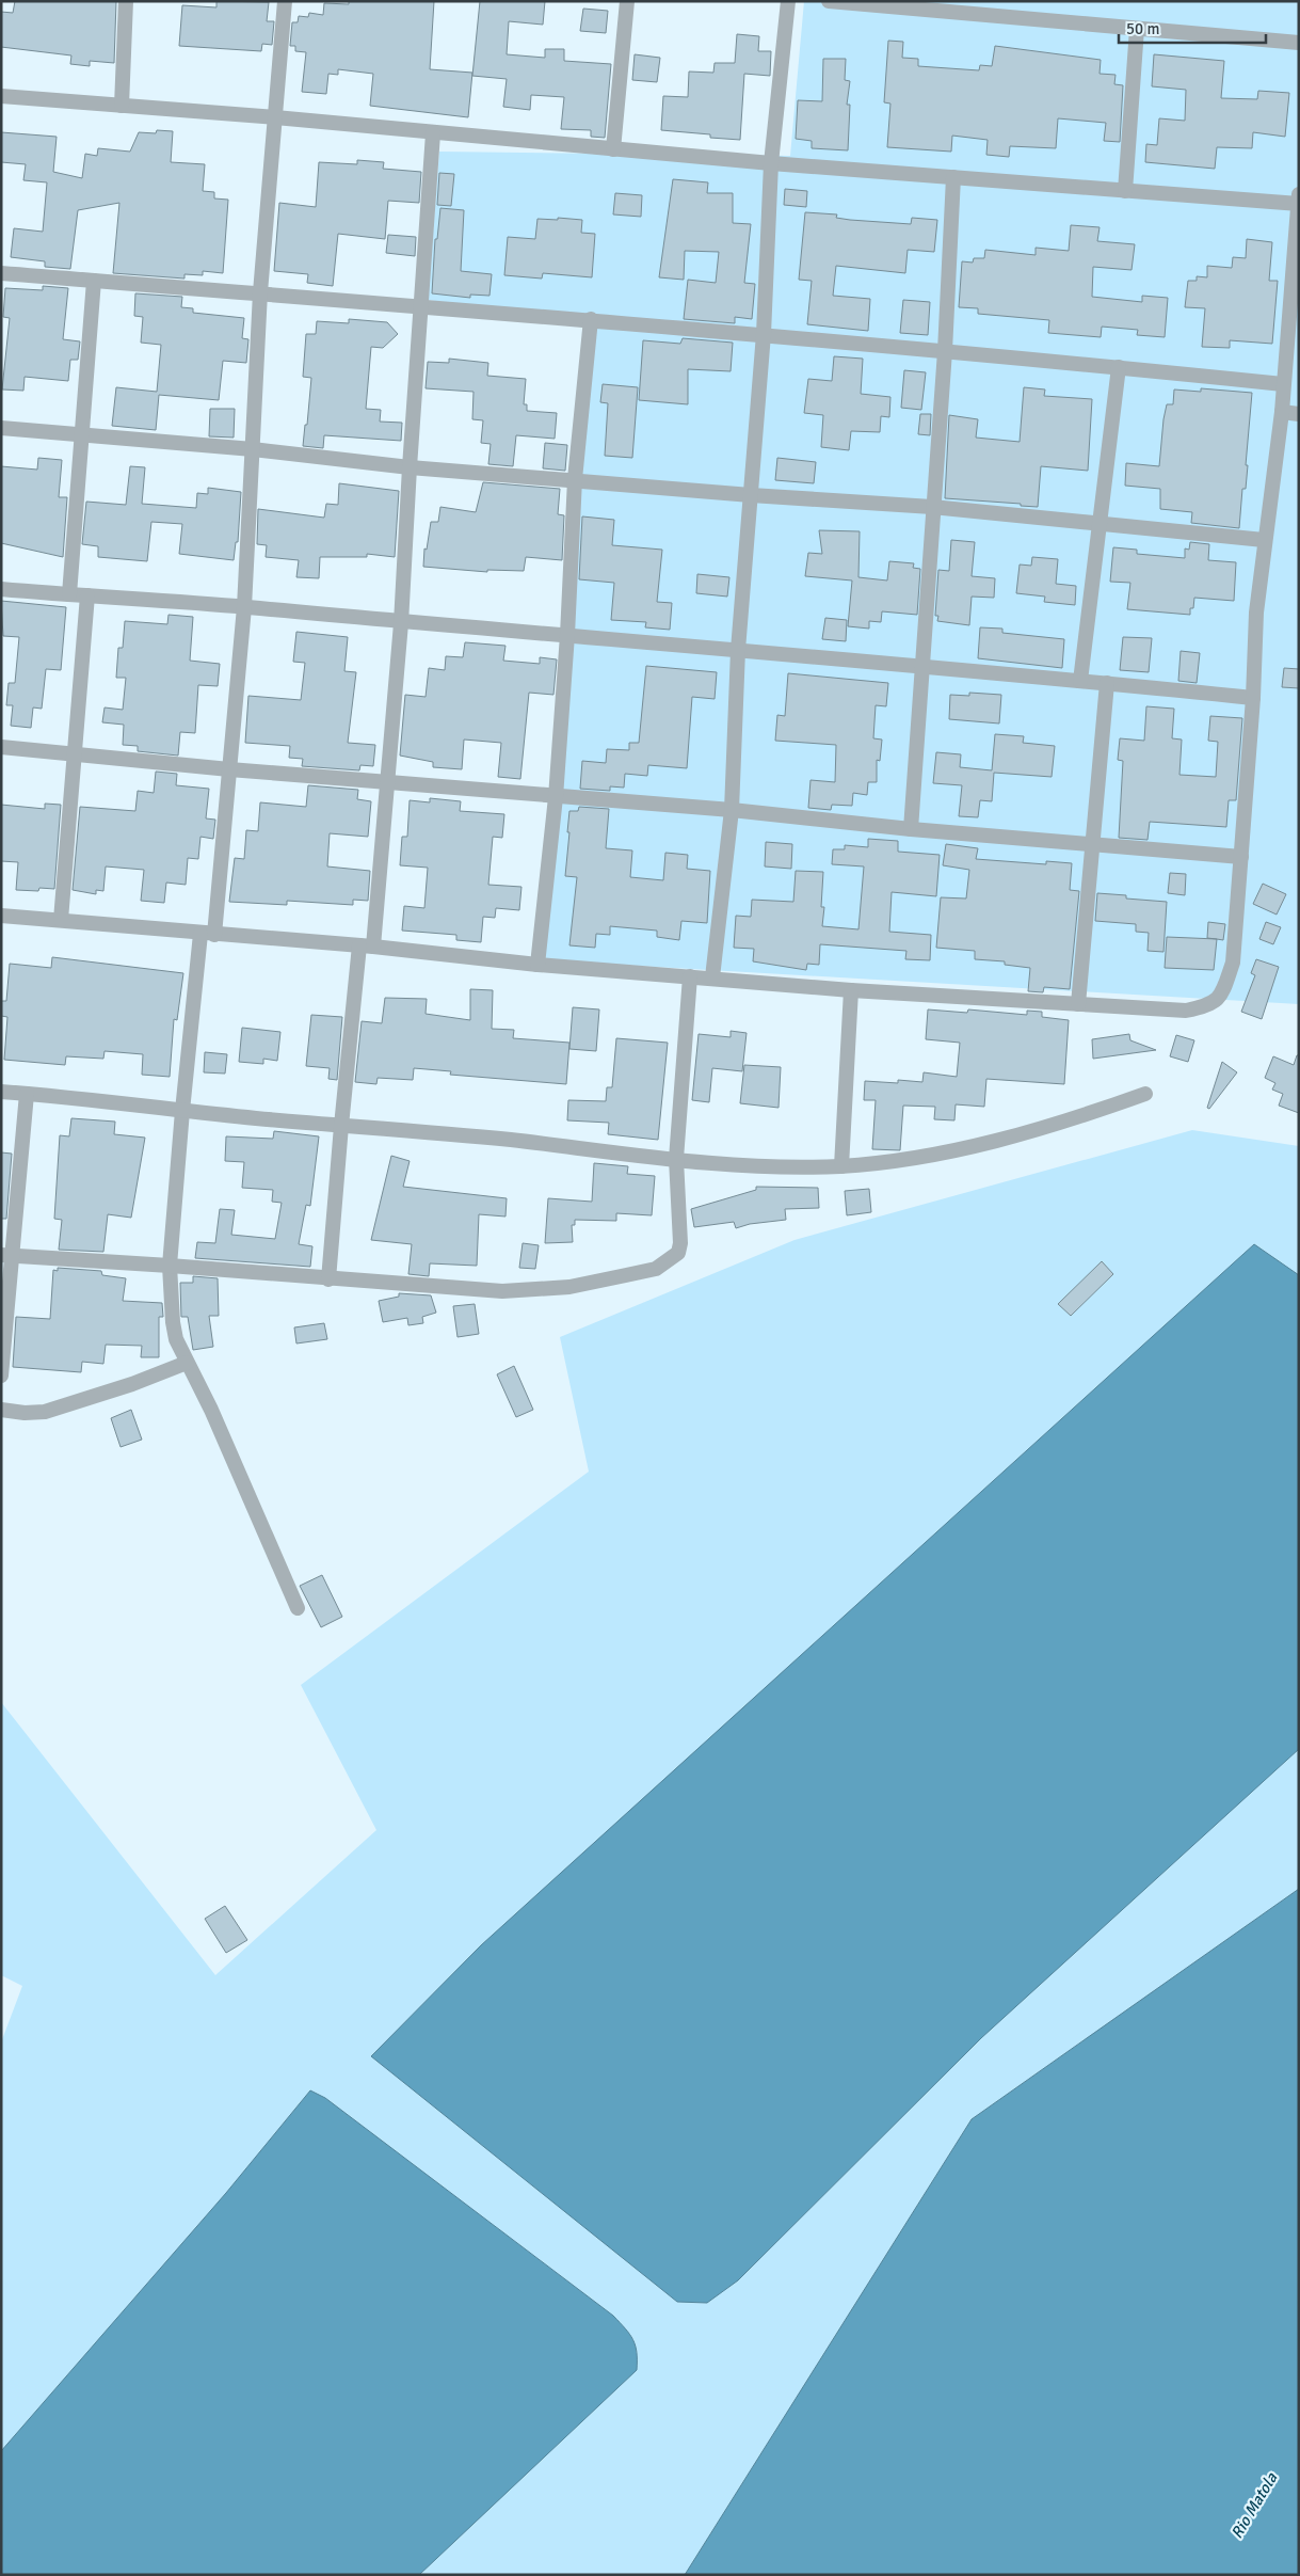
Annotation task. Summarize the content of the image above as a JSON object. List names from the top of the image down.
{
  "water": ["Rio Matola"],
  "scale_bar": "50 m"
}
